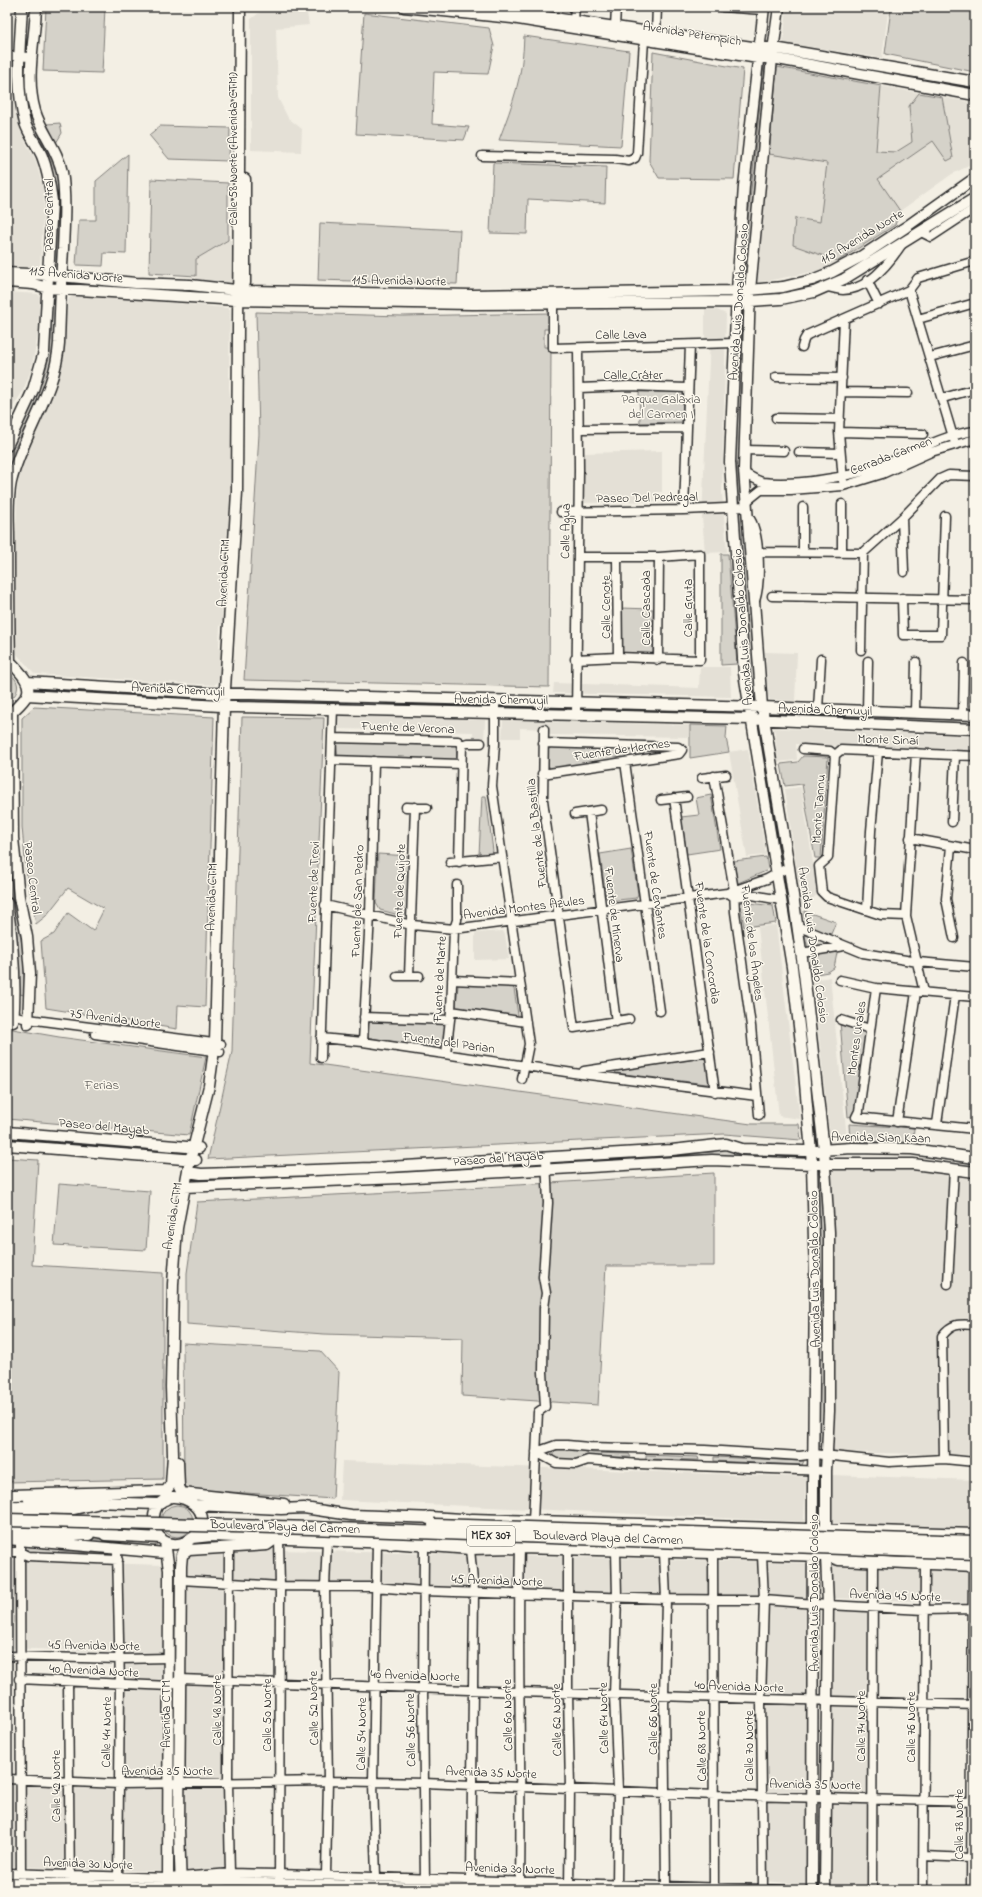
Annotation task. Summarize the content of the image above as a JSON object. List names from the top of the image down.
{
  "streets": {
    "highway": ["MEX 307"],
    "main road": [
      "Avenida Petempich",
      "Calle 58 Norte (Avenida CTM)",
      "Paseo Central",
      "115 Avenida Norte",
      "Avenida Luis Donaldo Colosio",
      "Avenida CTM",
      "Avenida Chemuyil",
      "Paseo del Mayab",
      "Avenida Sian Kaan",
      "Boulevard Playa del Carmen"
    ],
    "street": [
      "Calle Lava",
      "Calle Cráter",
      "Cerrada Carmen",
      "Paseo Del Pedregal",
      "Calle Agua",
      "Calle Cenote",
      "Calle Cascada",
      "Calle Gruta",
      "Fuente de Verona",
      "Monte Sinaí",
      "Fuente de Hermes",
      "Monte Tannu",
      "Fuente de la Bastilla",
      "Fuente de Trevi",
      "Fuente de Cervantes",
      "Fuente de Quijote",
      "Fuente de San Pedro",
      "Avenida Montes Azules",
      "Fuente de Minerva",
      "Fuente de la Concordia",
      "Fuente de los Ángeles",
      "Fuente de Marte",
      "75 Avenida Norte",
      "Montes Urales",
      "Fuente del Parian",
      "45 Avenida Norte",
      "Avenida 45 Norte",
      "40 Avenida Norte",
      "Calle 52 Norte",
      "Calle 48 Norte",
      "Calle 50 Norte",
      "Calle 60 Norte",
      "Calle 64 Norte",
      "Calle 66 Norte",
      "Calle 62 Norte",
      "Calle 74 Norte",
      "Calle 76 Norte",
      "Calle 56 Norte",
      "Calle 44 Norte",
      "Calle 54 Norte",
      "Calle 68 Norte",
      "Calle 70 Norte",
      "Avenida 35 Norte",
      "Calle 42 Norte",
      "Calle 78 Norte",
      "Avenida 30 Norte"
    ]
  },
  "crossings": [
    ["Avenida Petempich", "Avenida Luis Donaldo Colosio"],
    ["Calle 58 Norte (Avenida CTM)", "115 Avenida Norte"],
    ["Calle 58 Norte (Avenida CTM)", "Avenida CTM"],
    ["Paseo Central", "115 Avenida Norte"],
    ["Paseo Central", "75 Avenida Norte"],
    ["115 Avenida Norte", "Avenida Luis Donaldo Colosio"],
    ["115 Avenida Norte", "Calle Lava"],
    ["115 Avenida Norte", "Avenida CTM"],
    ["Avenida Luis Donaldo Colosio", "Calle Lava"],
    ["Avenida Luis Donaldo Colosio", "Cerrada Carmen"],
    ["Avenida Luis Donaldo Colosio", "Paseo Del Pedregal"],
    ["Avenida Luis Donaldo Colosio", "Avenida Chemuyil"],
    ["Avenida Luis Donaldo Colosio", "Avenida Montes Azules"],
    ["Avenida Luis Donaldo Colosio", "Paseo del Mayab"],
    ["Avenida Luis Donaldo Colosio", "Avenida Sian Kaan"],
    ["Avenida Luis Donaldo Colosio", "Boulevard Playa del Carmen"],
    ["Avenida Luis Donaldo Colosio", "45 Avenida Norte"],
    ["Avenida Luis Donaldo Colosio", "Avenida 45 Norte"],
    ["Avenida Luis Donaldo Colosio", "40 Avenida Norte"],
    ["Avenida Luis Donaldo Colosio", "Avenida 35 Norte"],
    ["Calle Lava", "Calle Agua"],
    ["Calle Cráter", "Calle Agua"],
    ["Cerrada Carmen", "Paseo Del Pedregal"],
    ["Paseo Del Pedregal", "Calle Agua"],
    ["Calle Agua", "Calle Gruta"],
    ["Calle Agua", "Avenida Chemuyil"],
    ["Avenida CTM", "Avenida Chemuyil"],
    ["Avenida CTM", "75 Avenida Norte"],
    ["Avenida CTM", "Paseo del Mayab"],
    ["Avenida CTM", "Boulevard Playa del Carmen"],
    ["Avenida CTM", "45 Avenida Norte"],
    ["Avenida CTM", "40 Avenida Norte"],
    ["Avenida CTM", "Avenida 35 Norte"],
    ["Avenida CTM", "Avenida 30 Norte"],
    ["Calle Cenote", "Calle Gruta"],
    ["Calle Cascada", "Calle Gruta"],
    ["Avenida Chemuyil", "Fuente de Trevi"],
    ["Fuente de Verona", "Fuente de Trevi"],
    ["Monte Sinaí", "Monte Tannu"],
    ["Fuente de Hermes", "Fuente de la Bastilla"],
    ["Fuente de Hermes", "Fuente de Cervantes"],
    ["Fuente de la Bastilla", "Avenida Montes Azules"],
    ["Fuente de la Bastilla", "Fuente de Minerva"],
    ["Fuente de Trevi", "Avenida Montes Azules"],
    ["Fuente de Trevi", "Fuente del Parian"],
    ["Fuente de Cervantes", "Avenida Montes Azules"],
    ["Fuente de Quijote", "Avenida Montes Azules"],
    ["Fuente de San Pedro", "Avenida Montes Azules"],
    ["Fuente de San Pedro", "Fuente del Parian"],
    ["Avenida Montes Azules", "Fuente de Minerva"],
    ["Avenida Montes Azules", "Fuente de la Concordia"],
    ["Avenida Montes Azules", "Fuente de los Ángeles"],
    ["Avenida Montes Azules", "Fuente de Marte"],
    ["Fuente de la Concordia", "Fuente del Parian"],
    ["Fuente de los Ángeles", "Fuente del Parian"],
    ["Fuente de Marte", "Fuente del Parian"],
    ["Paseo del Mayab", "Avenida Sian Kaan"],
    ["Boulevard Playa del Carmen", "Calle 52 Norte"],
    ["Boulevard Playa del Carmen", "Calle 50 Norte"],
    ["Boulevard Playa del Carmen", "Calle 60 Norte"],
    ["Boulevard Playa del Carmen", "Calle 64 Norte"],
    ["Boulevard Playa del Carmen", "Calle 66 Norte"],
    ["Boulevard Playa del Carmen", "Calle 62 Norte"],
    ["Boulevard Playa del Carmen", "Calle 56 Norte"],
    ["Boulevard Playa del Carmen", "Calle 54 Norte"],
    ["Boulevard Playa del Carmen", "Calle 68 Norte"],
    ["Boulevard Playa del Carmen", "Calle 70 Norte"],
    ["45 Avenida Norte", "Avenida 45 Norte"],
    ["45 Avenida Norte", "Calle 52 Norte"],
    ["45 Avenida Norte", "Calle 48 Norte"],
    ["45 Avenida Norte", "Calle 50 Norte"],
    ["45 Avenida Norte", "Calle 60 Norte"],
    ["45 Avenida Norte", "Calle 64 Norte"],
    ["45 Avenida Norte", "Calle 66 Norte"],
    ["45 Avenida Norte", "Calle 62 Norte"],
    ["45 Avenida Norte", "Calle 56 Norte"],
    ["45 Avenida Norte", "Calle 44 Norte"],
    ["45 Avenida Norte", "Calle 54 Norte"],
    ["45 Avenida Norte", "Calle 68 Norte"],
    ["45 Avenida Norte", "Calle 70 Norte"],
    ["Avenida 45 Norte", "Calle 74 Norte"],
    ["Avenida 45 Norte", "Calle 76 Norte"],
    ["Avenida 45 Norte", "Calle 78 Norte"],
    ["40 Avenida Norte", "Calle 52 Norte"],
    ["40 Avenida Norte", "Calle 48 Norte"],
    ["40 Avenida Norte", "Calle 50 Norte"],
    ["40 Avenida Norte", "Calle 60 Norte"],
    ["40 Avenida Norte", "Calle 64 Norte"],
    ["40 Avenida Norte", "Calle 66 Norte"],
    ["40 Avenida Norte", "Calle 62 Norte"],
    ["40 Avenida Norte", "Calle 74 Norte"],
    ["40 Avenida Norte", "Calle 76 Norte"],
    ["40 Avenida Norte", "Calle 56 Norte"],
    ["40 Avenida Norte", "Calle 44 Norte"],
    ["40 Avenida Norte", "Calle 54 Norte"],
    ["40 Avenida Norte", "Calle 68 Norte"],
    ["40 Avenida Norte", "Calle 70 Norte"],
    ["40 Avenida Norte", "Calle 42 Norte"],
    ["40 Avenida Norte", "Calle 78 Norte"],
    ["Calle 52 Norte", "Avenida 35 Norte"],
    ["Calle 52 Norte", "Avenida 30 Norte"],
    ["Calle 48 Norte", "Avenida 35 Norte"],
    ["Calle 48 Norte", "Avenida 30 Norte"],
    ["Calle 50 Norte", "Avenida 35 Norte"],
    ["Calle 50 Norte", "Avenida 30 Norte"],
    ["Calle 60 Norte", "Avenida 35 Norte"],
    ["Calle 60 Norte", "Avenida 30 Norte"],
    ["Calle 64 Norte", "Avenida 35 Norte"],
    ["Calle 64 Norte", "Avenida 30 Norte"],
    ["Calle 66 Norte", "Avenida 35 Norte"],
    ["Calle 66 Norte", "Avenida 30 Norte"],
    ["Calle 62 Norte", "Avenida 35 Norte"],
    ["Calle 62 Norte", "Avenida 30 Norte"],
    ["Calle 74 Norte", "Avenida 35 Norte"],
    ["Calle 76 Norte", "Avenida 35 Norte"],
    ["Calle 56 Norte", "Avenida 35 Norte"],
    ["Calle 56 Norte", "Avenida 30 Norte"],
    ["Calle 44 Norte", "Avenida 35 Norte"],
    ["Calle 44 Norte", "Avenida 30 Norte"],
    ["Calle 54 Norte", "Avenida 35 Norte"],
    ["Calle 54 Norte", "Avenida 30 Norte"],
    ["Calle 68 Norte", "Avenida 35 Norte"],
    ["Calle 68 Norte", "Avenida 30 Norte"],
    ["Calle 70 Norte", "Avenida 35 Norte"],
    ["Calle 70 Norte", "Avenida 30 Norte"],
    ["Avenida 35 Norte", "Calle 42 Norte"],
    ["Avenida 35 Norte", "Calle 78 Norte"],
    ["Calle 42 Norte", "Avenida 30 Norte"]
  ],
  "parks": ["Parque Galaxia del Carmen I", "Ferias"]
}
